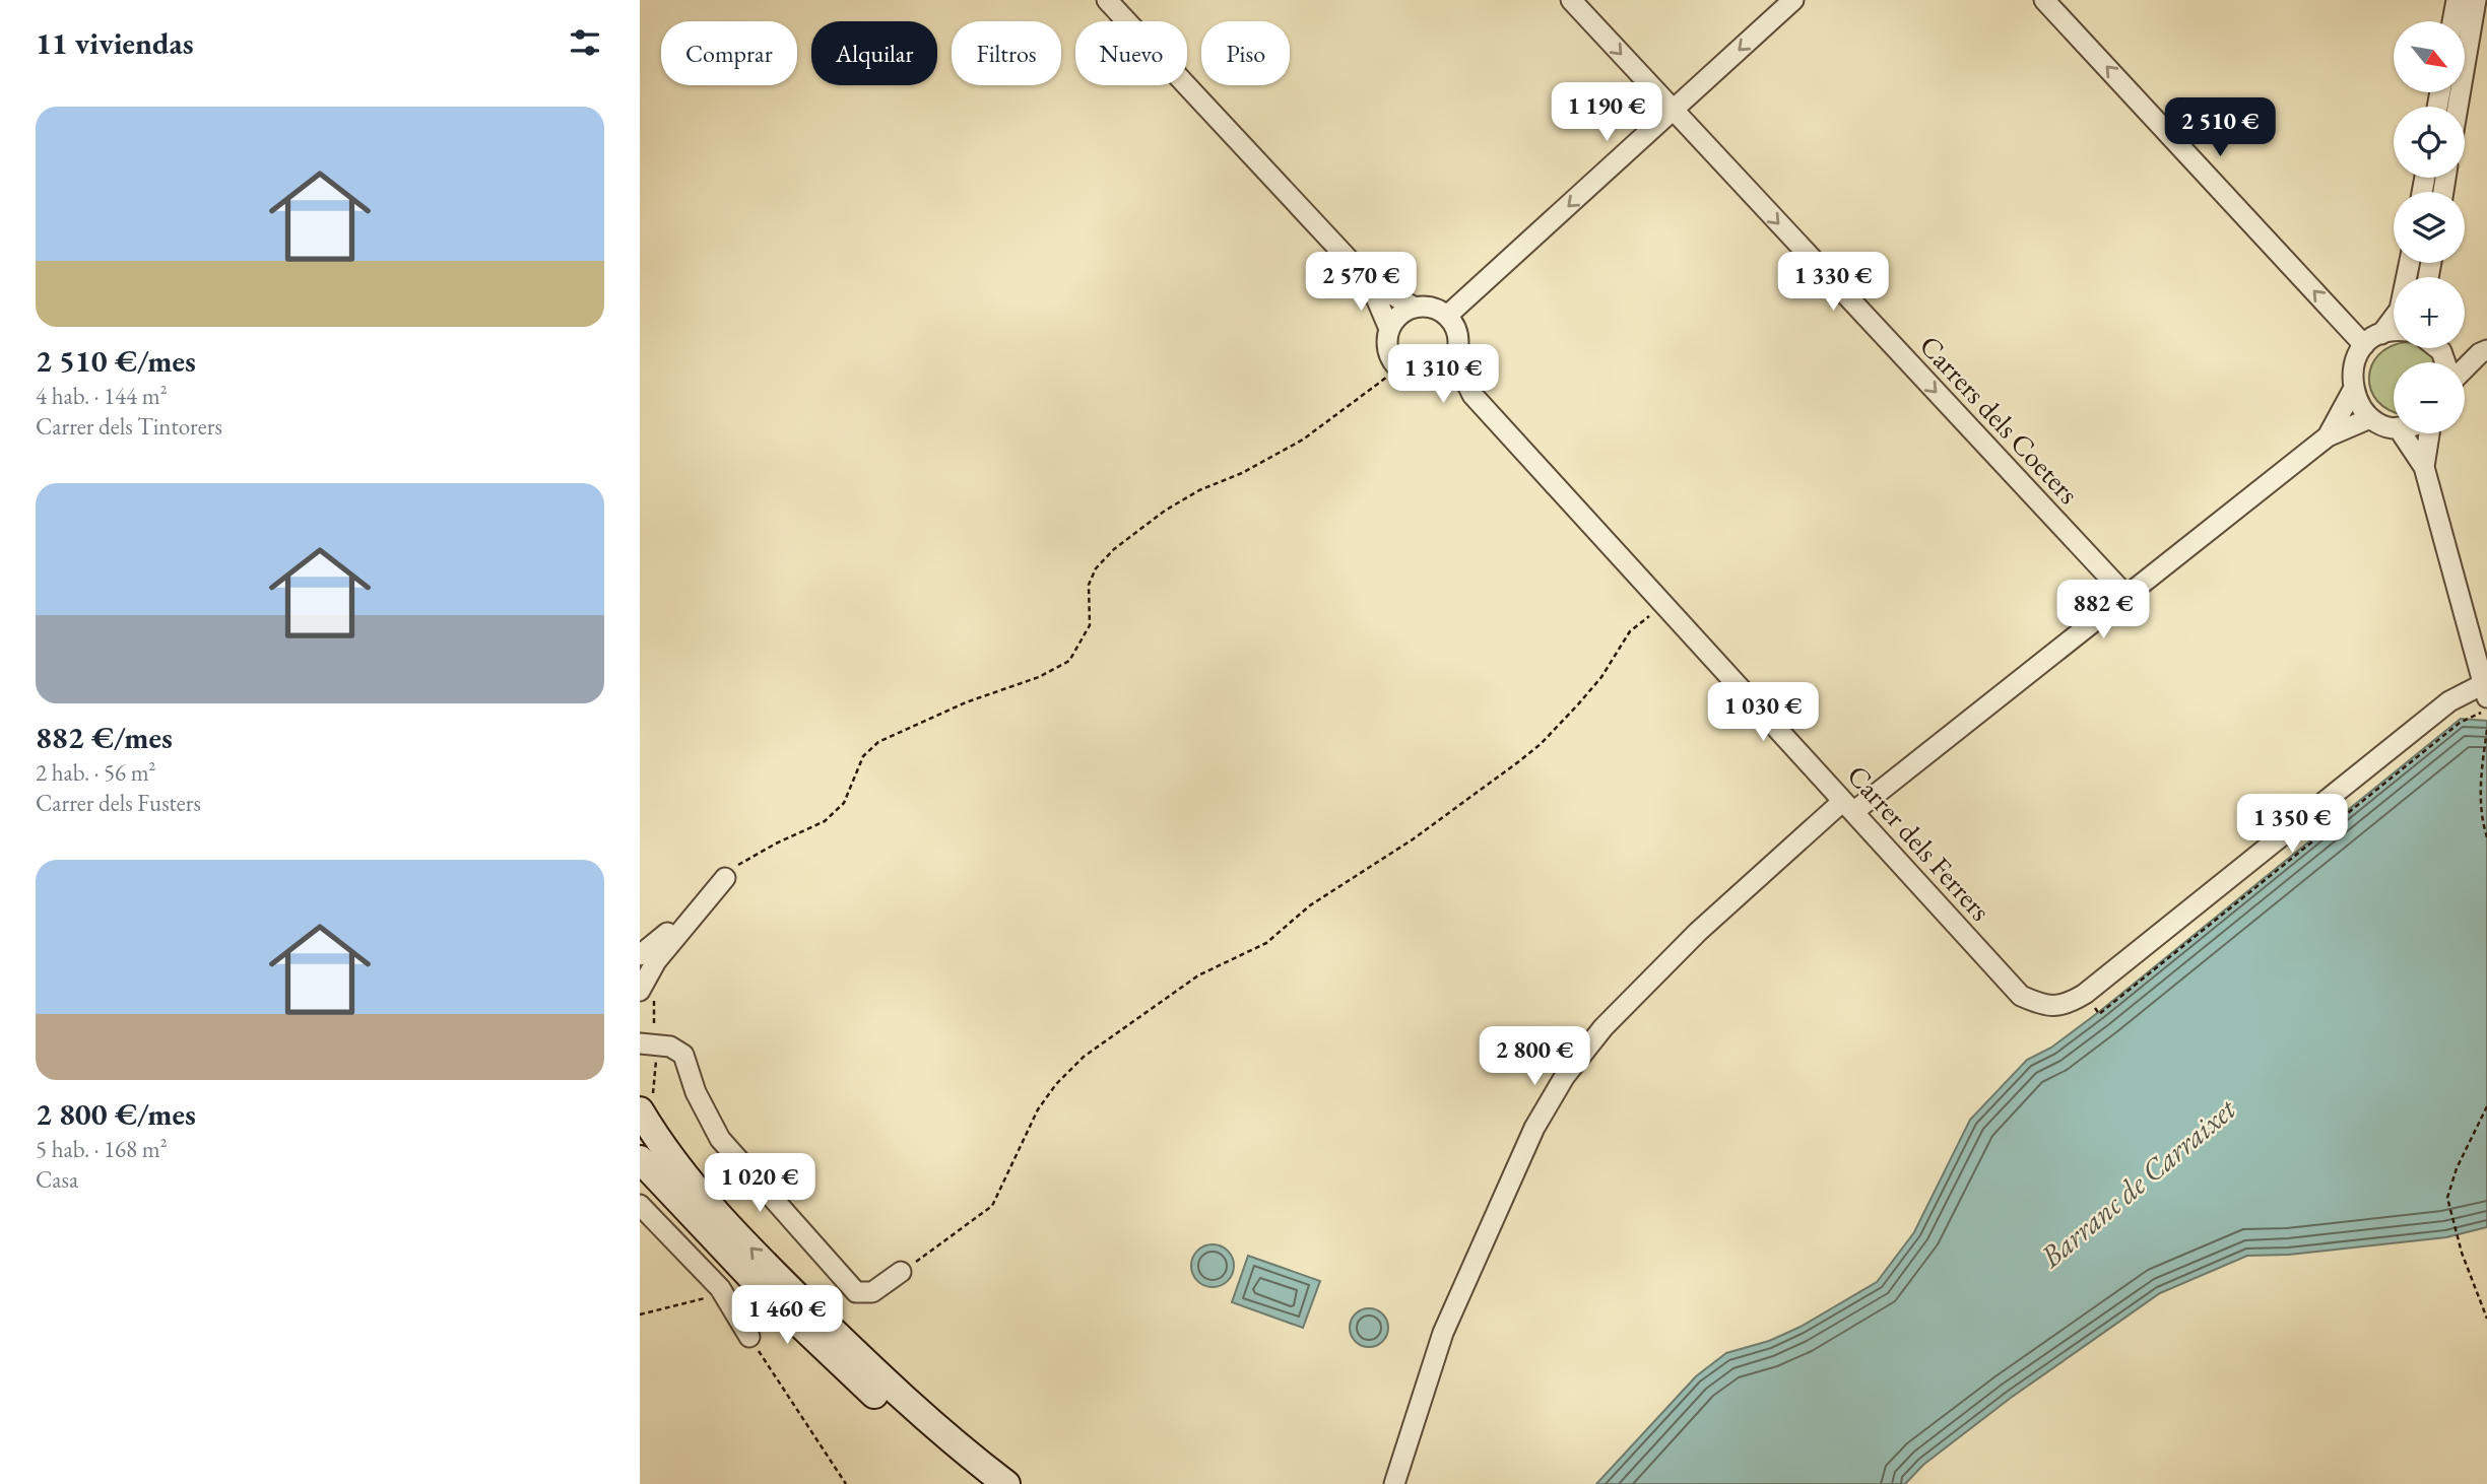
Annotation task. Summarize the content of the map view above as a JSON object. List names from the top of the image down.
{
  "streets": {
    "street": ["Carrers dels Coeters", "Carrer dels Ferrers"]
  },
  "one_way": ["Carrers dels Coeters"],
  "water": ["Barranc de Carraixet"],
  "north": "bottom right",
  "page": {
    "heading": "11 viviendas",
    "map_buttons": ["+", "−"],
    "chip": [
      "Comprar",
      "Alquilar",
      "Filtros",
      "Nuevo",
      "Piso"
    ],
    "price": [
      "1 190 €",
      "2 510 €",
      "2 570 €",
      "1 330 €",
      "1 310 €",
      "882 €",
      "1 030 €",
      "1 350 €",
      "2 800 €",
      "1 020 €",
      "1 460 €"
    ],
    "list": [
      {
        "name": "2 510 €/mes",
        "note": "4 hab. · 144 m² · Carrer dels Tintorers"
      },
      {
        "name": "882 €/mes",
        "note": "2 hab. · 56 m² · Carrer dels Fusters"
      },
      {
        "name": "2 800 €/mes",
        "note": "5 hab. · 168 m² · Casa"
      }
    ]
  }
}
